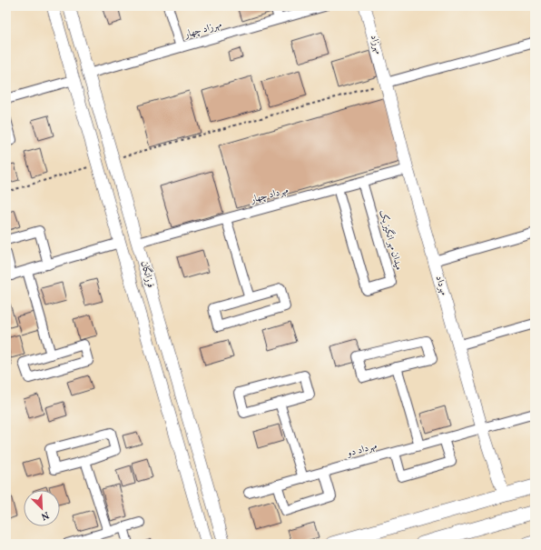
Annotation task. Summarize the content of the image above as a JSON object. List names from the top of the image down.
{
  "streets": {
    "street": [
      "مهرزاد چهار",
      "مهرزاد",
      "مهرداد چهار",
      "میدان مهر انگیز یک",
      "فرزانگان",
      "مهرداد",
      "مهرداد دو"
    ]
  },
  "crossings": [
    ["مهرزاد چهار", "فرزانگان"],
    ["مهرزاد", "مهرداد"],
    ["مهرداد چهار", "میدان مهر انگیز یک"],
    ["مهرداد چهار", "فرزانگان"],
    ["مهرداد چهار", "مهرداد"],
    ["مهرداد", "مهرداد دو"]
  ],
  "north": "bottom right"
}
